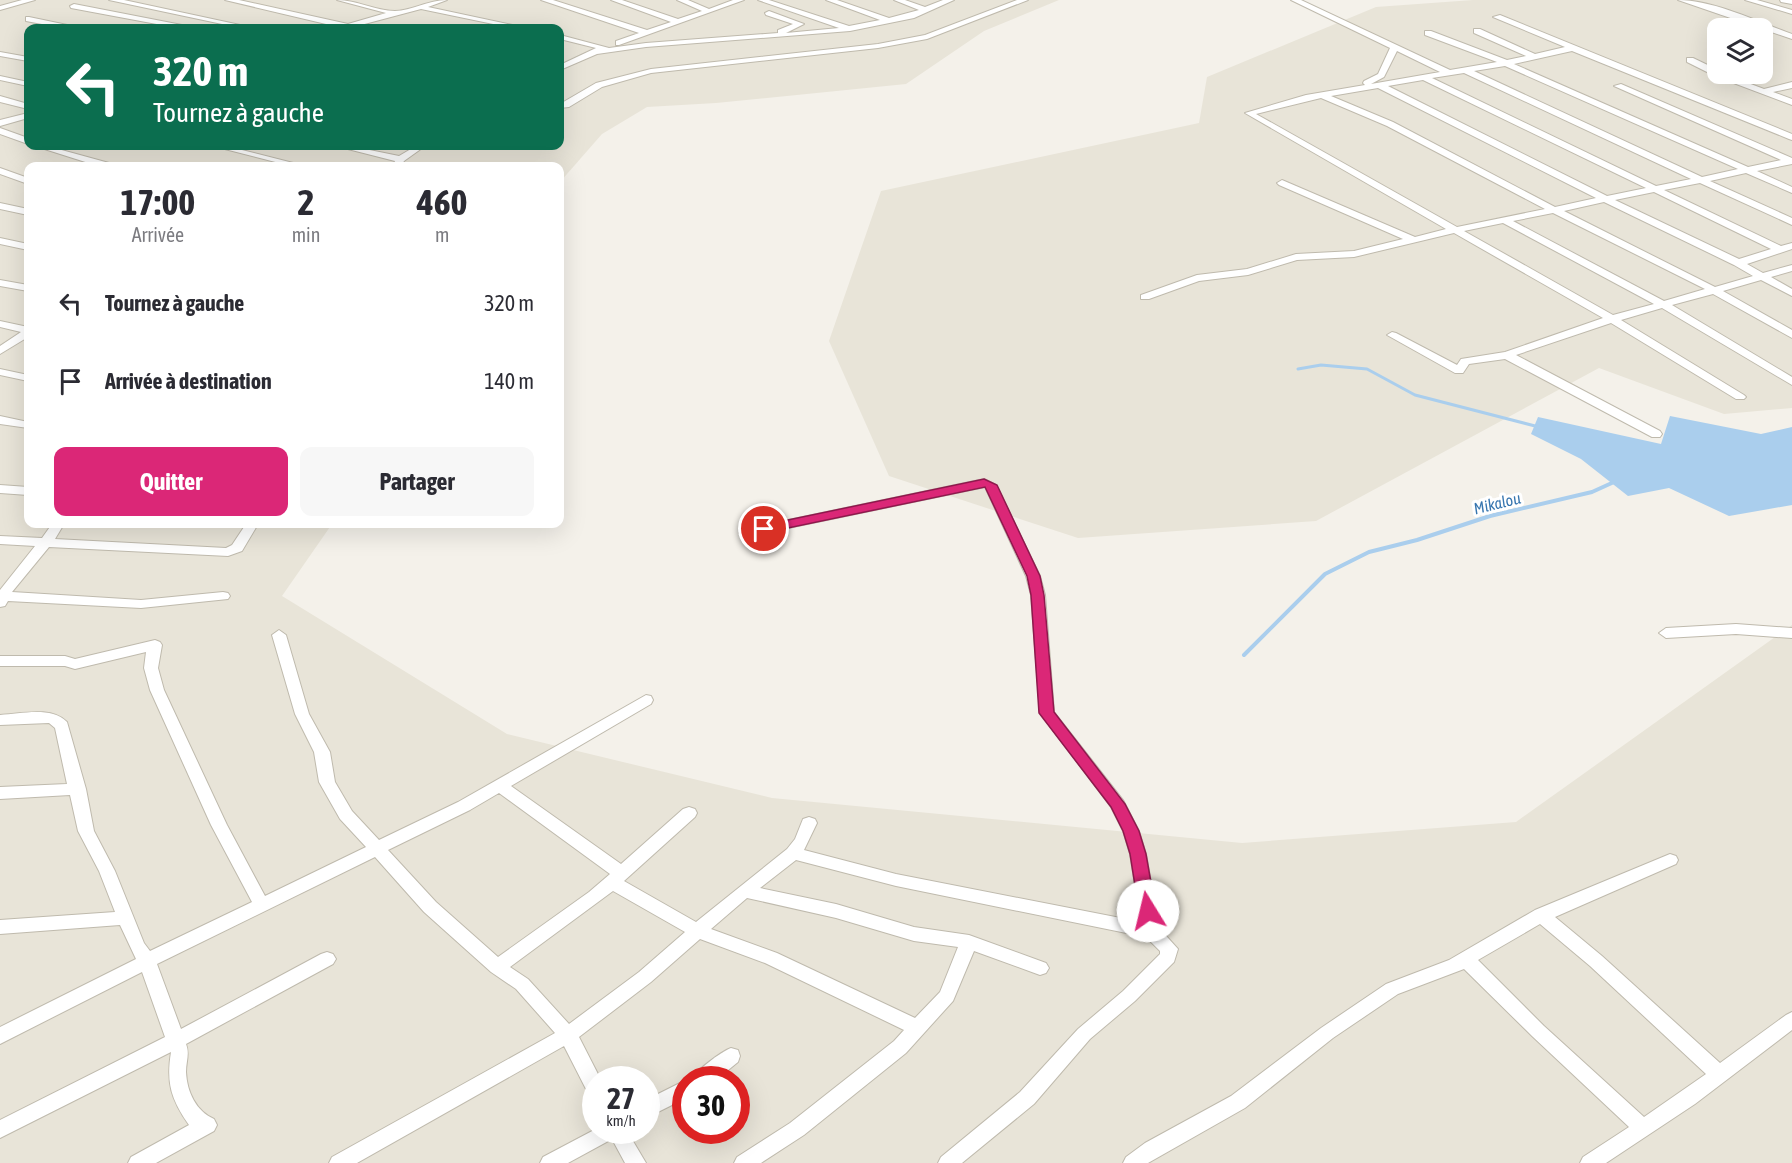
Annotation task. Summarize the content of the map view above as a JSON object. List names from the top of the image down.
{
  "water": ["Mikalou"],
  "page": {
    "turn": ["320 m", "Tournez à gauche"],
    "eta": [
      "17:00",
      "Arrivée",
      "2",
      "min",
      "460",
      "m"
    ],
    "list": [
      {
        "name": "Tournez à gauche",
        "value": "320 m"
      },
      {
        "name": "Arrivée à destination",
        "value": "140 m"
      }
    ],
    "buttons": ["Quitter", "Partager"],
    "speed": "27 km/h",
    "limit": "30"
  }
}
